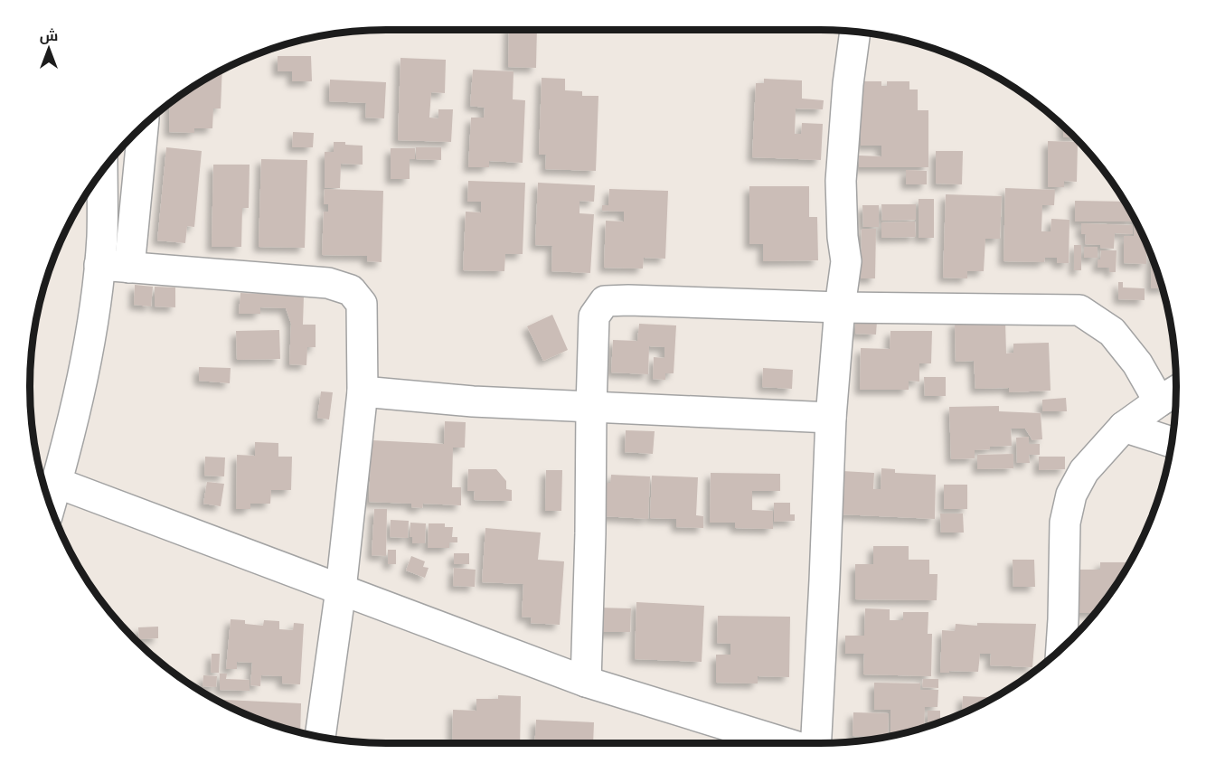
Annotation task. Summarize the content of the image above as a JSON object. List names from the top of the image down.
{
  "north": "top"
}
